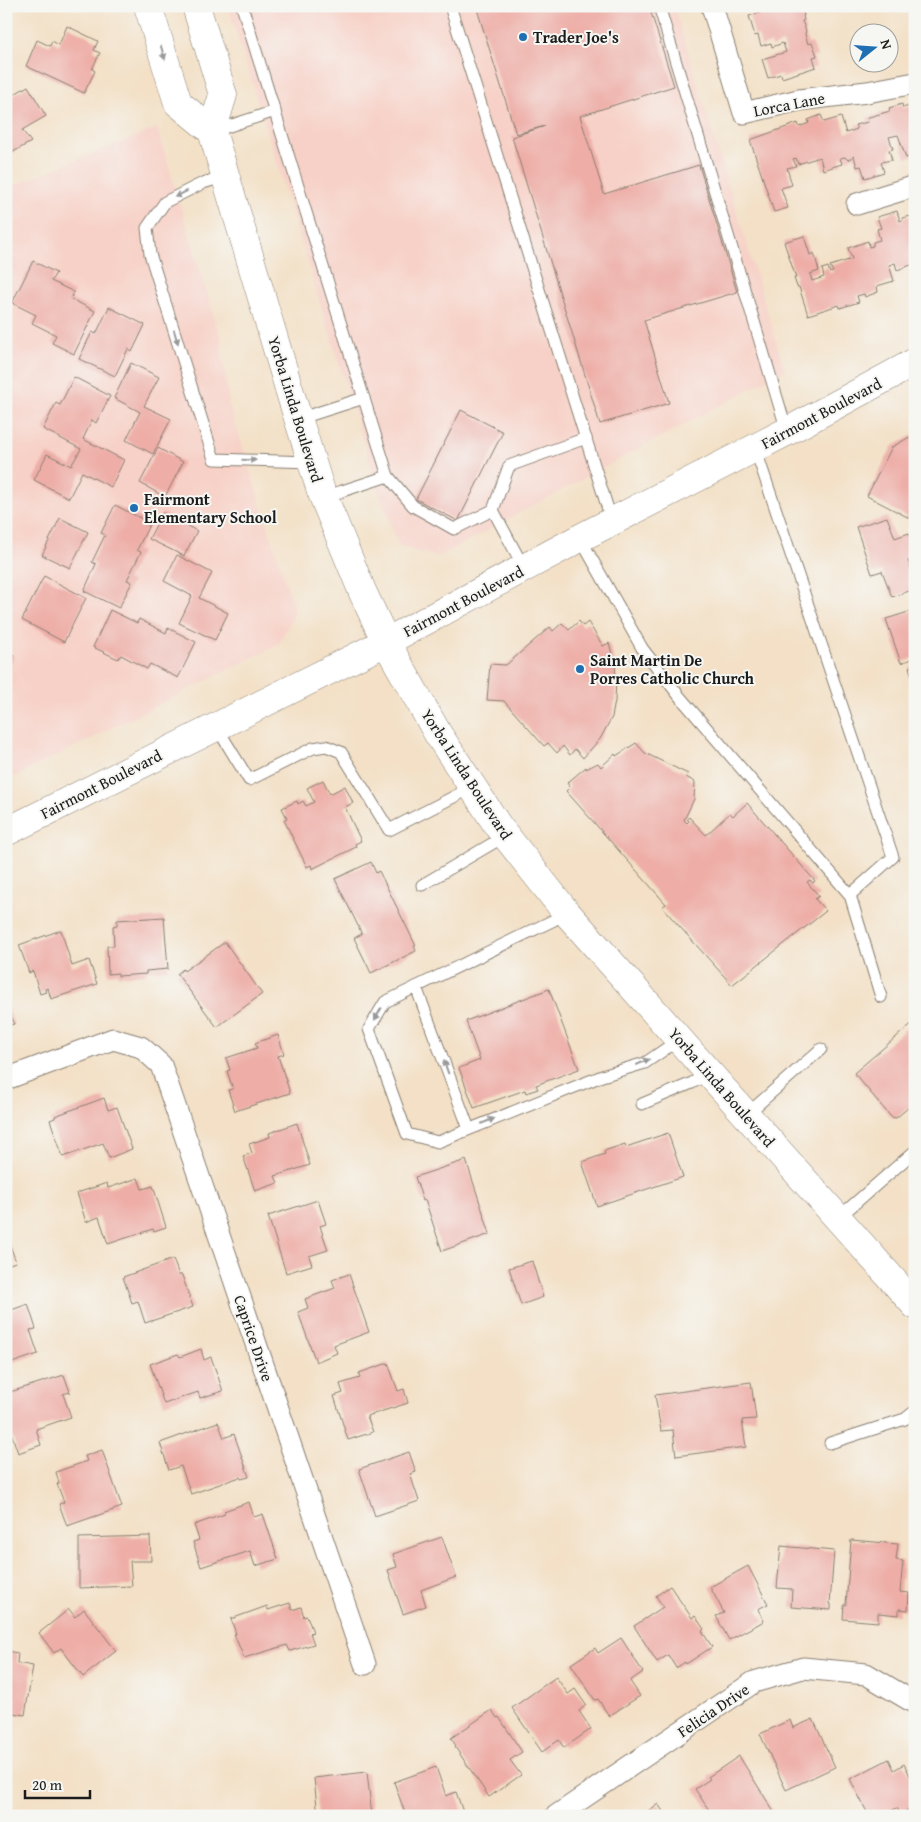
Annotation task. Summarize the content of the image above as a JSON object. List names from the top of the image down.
{
  "streets": {
    "main road": ["Yorba Linda Boulevard", "Fairmont Boulevard"],
    "street": ["Lorca Lane", "Caprice Drive", "Felicia Drive"]
  },
  "crossings": [
    ["Yorba Linda Boulevard", "Fairmont Boulevard"]
  ],
  "places": ["Trader Joe's", "Fairmont Elementary School", "Saint Martin De Porres Catholic Church"],
  "scale_bar": "20 m",
  "north": "right"
}
